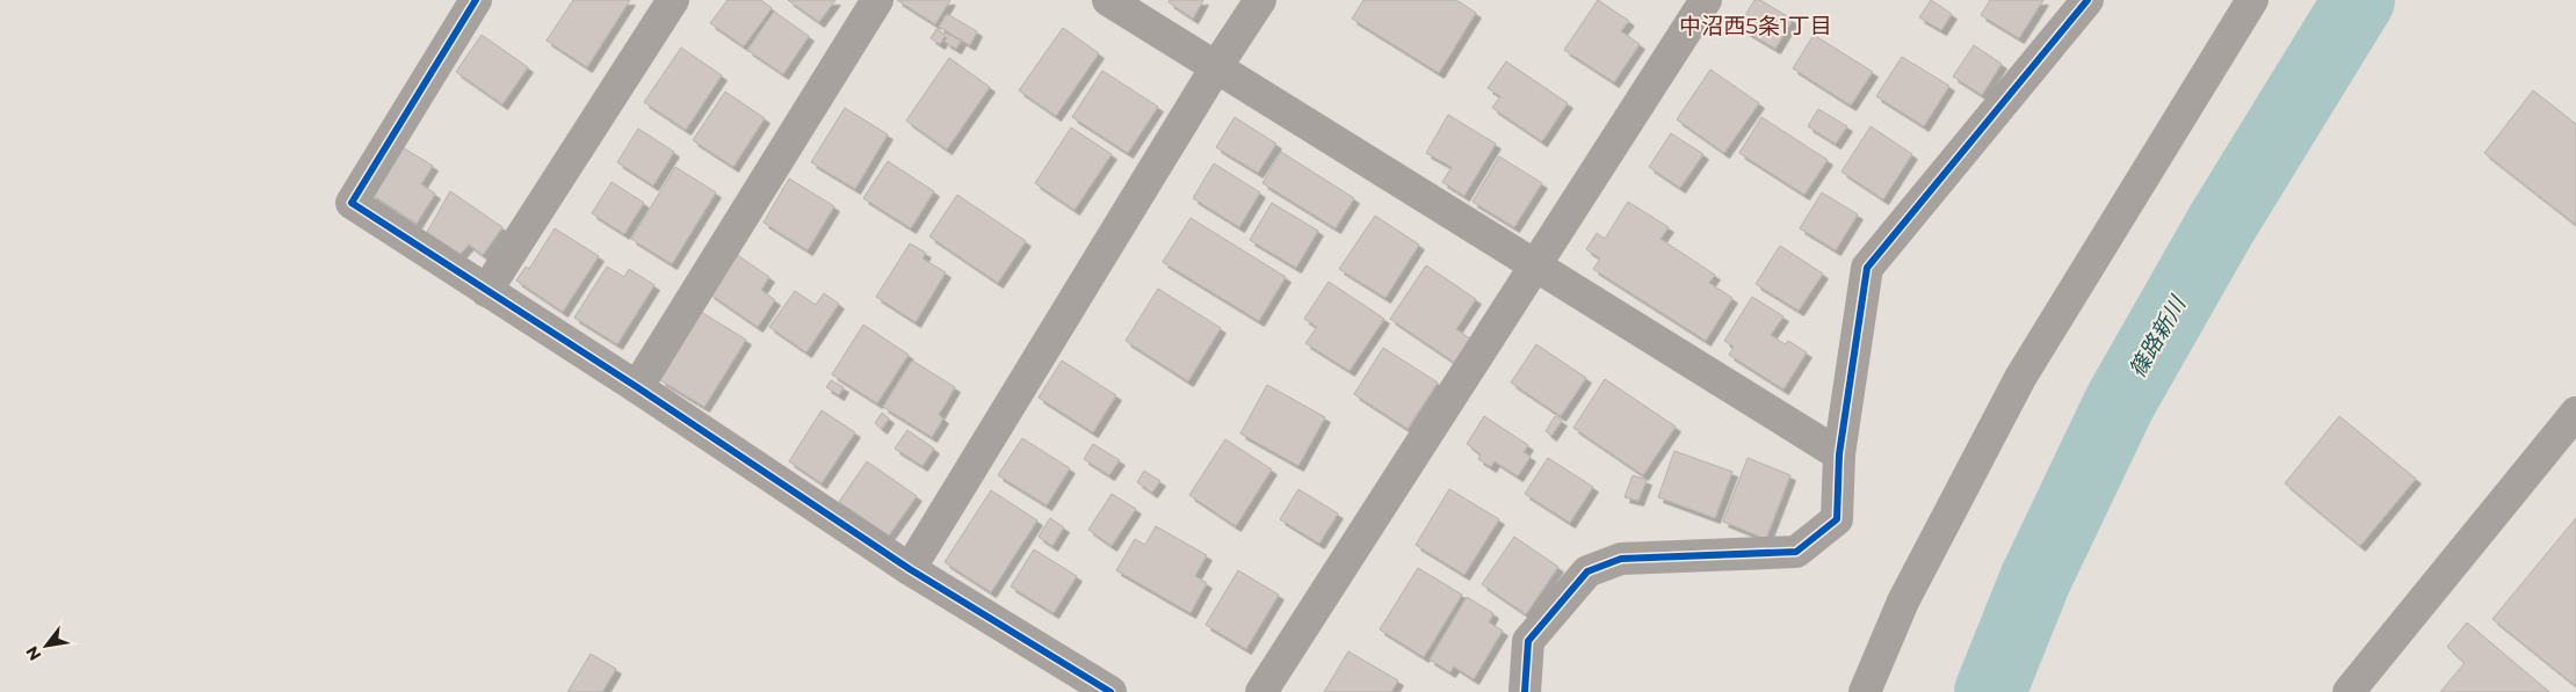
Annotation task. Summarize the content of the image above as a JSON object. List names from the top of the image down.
{
  "districts": ["中沼西5条1丁目"],
  "water": ["篠路新川"],
  "north": "bottom left"
}
